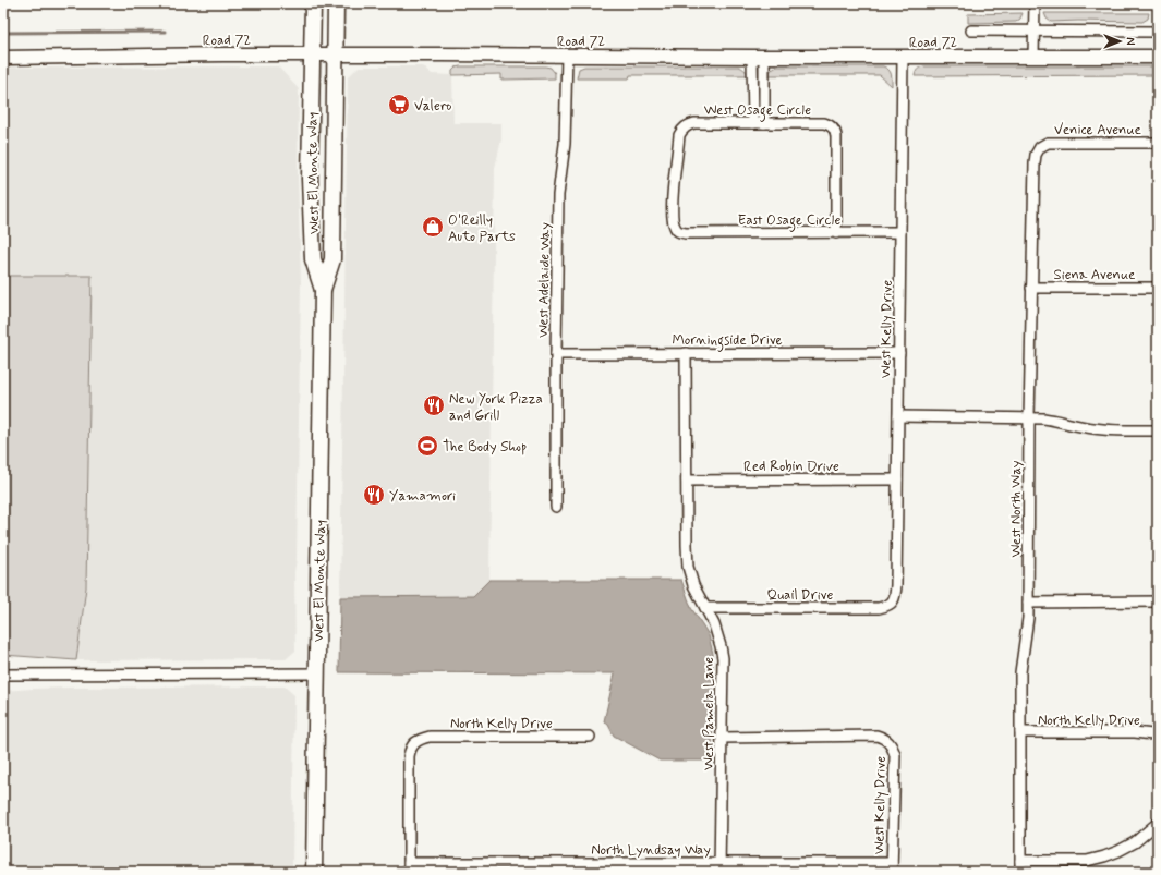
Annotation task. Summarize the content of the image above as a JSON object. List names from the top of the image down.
{
  "streets": {
    "main road": ["West El Monte Way"],
    "street": [
      "Road 72",
      "West Osage Circle",
      "Venice Avenue",
      "East Osage Circle",
      "Siena Avenue",
      "West Adelaide Way",
      "West Kelly Drive",
      "Morningside Drive",
      "Red Robin Drive",
      "West North Way",
      "Quail Drive",
      "West Pamela Lane",
      "North Kelly Drive",
      "North Lyndsay Way"
    ]
  },
  "crossings": [
    ["Road 72", "West El Monte Way"],
    ["Road 72", "West Adelaide Way"],
    ["Road 72", "West Kelly Drive"],
    ["West Osage Circle", "East Osage Circle"],
    ["Venice Avenue", "West North Way"],
    ["East Osage Circle", "West Kelly Drive"],
    ["Siena Avenue", "West North Way"],
    ["West Adelaide Way", "Morningside Drive"],
    ["West Kelly Drive", "Morningside Drive"],
    ["West Kelly Drive", "Red Robin Drive"],
    ["West Kelly Drive", "Quail Drive"],
    ["West Kelly Drive", "West Pamela Lane"],
    ["West Kelly Drive", "North Lyndsay Way"],
    ["Morningside Drive", "West Pamela Lane"],
    ["Red Robin Drive", "West Pamela Lane"],
    ["West North Way", "North Kelly Drive"],
    ["Quail Drive", "West Pamela Lane"],
    ["West Pamela Lane", "North Lyndsay Way"],
    ["North Kelly Drive", "North Lyndsay Way"]
  ],
  "places": {
    "supermarket": ["Valero"],
    "shop": ["O'Reilly Auto Parts"],
    "restaurant": ["New York Pizza and Grill", "Yamamori"],
    "sports": ["The Body Shop"]
  },
  "north": "right"
}
